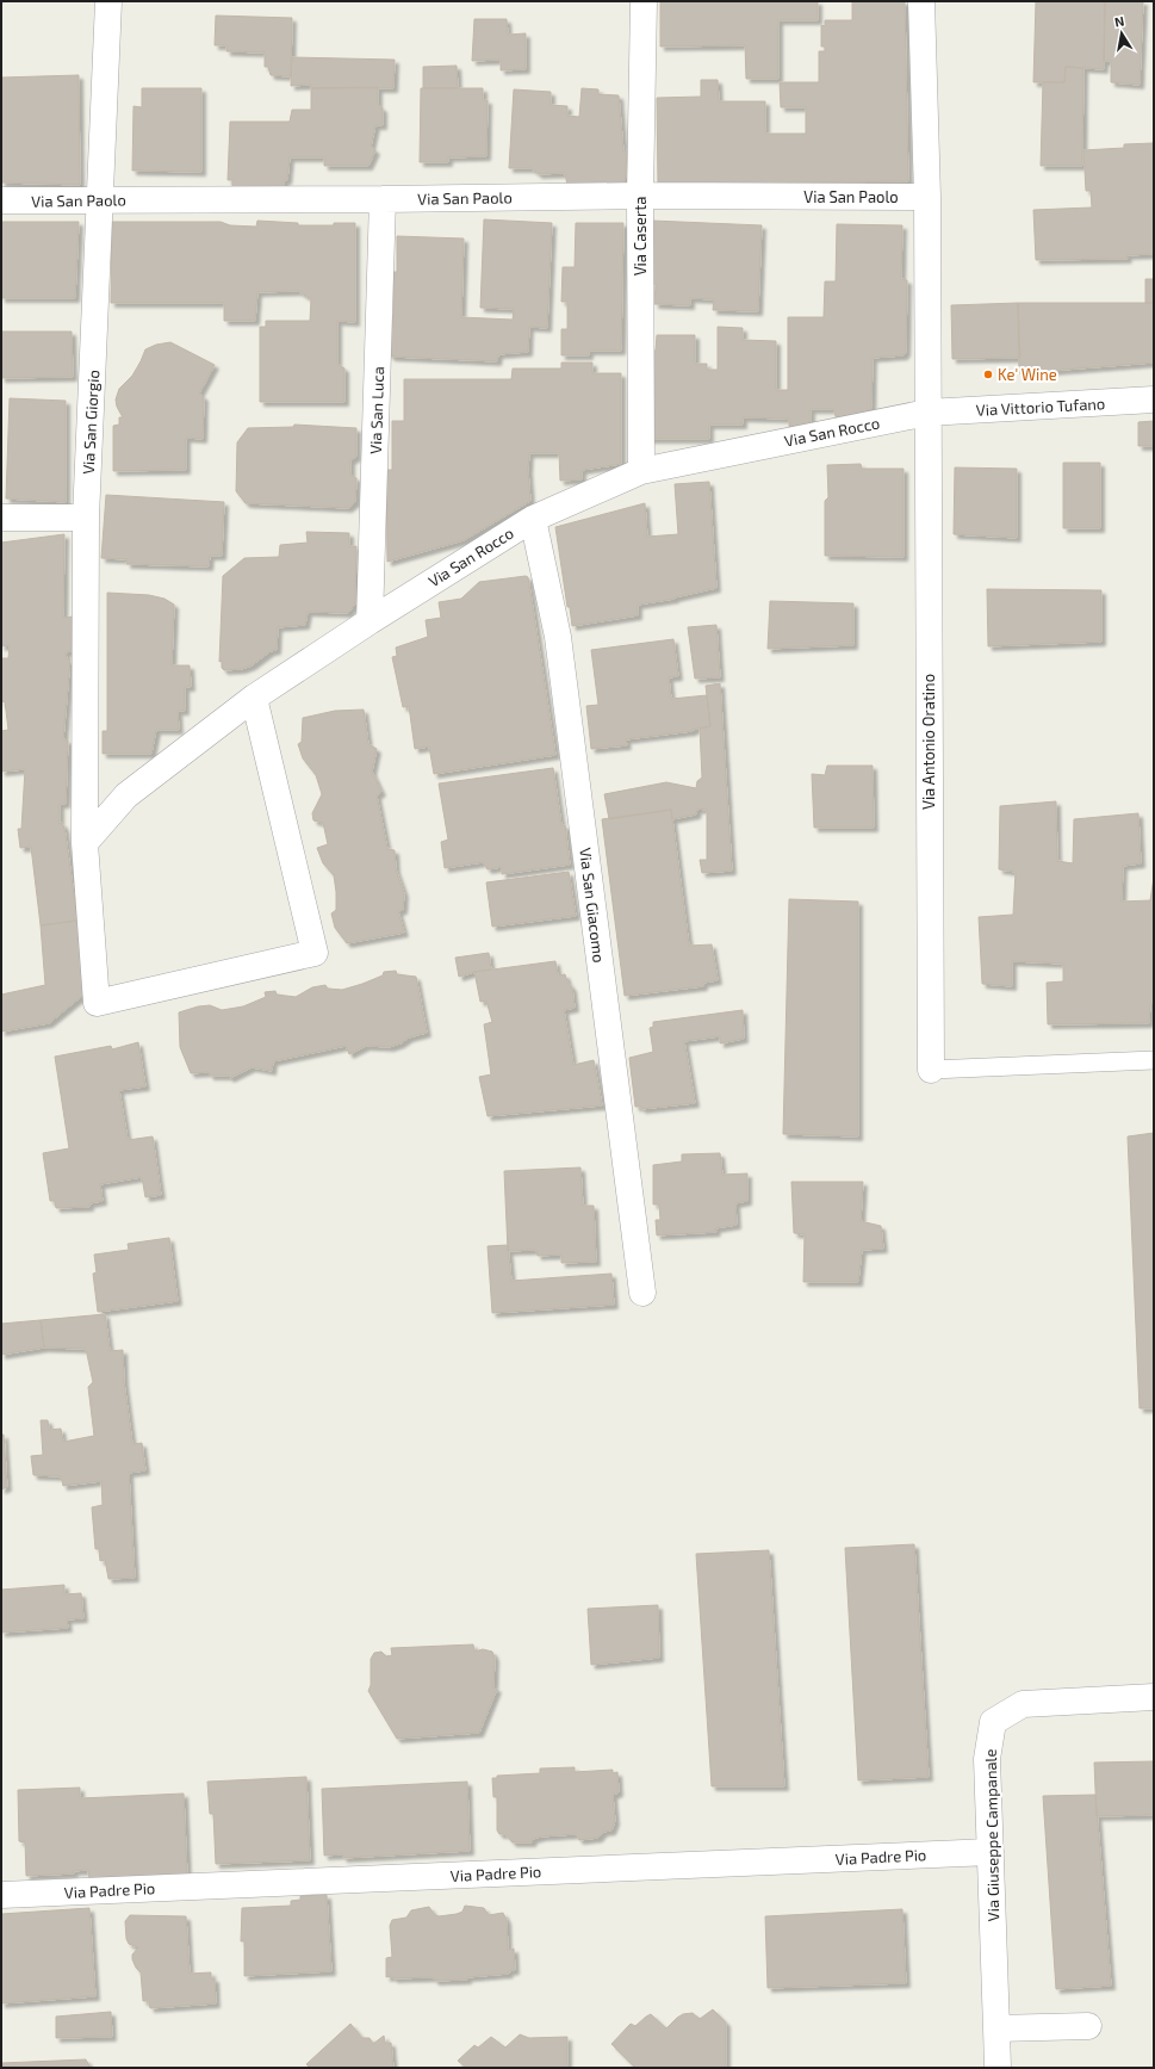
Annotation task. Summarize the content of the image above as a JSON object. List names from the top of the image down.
{
  "streets": {
    "street": [
      "Via San Paolo",
      "Via Caserta",
      "Via Vittorio Tufano",
      "Via San Luca",
      "Via San Giorgio",
      "Via San Rocco",
      "Via Antonio Oratino",
      "Via San Giacomo",
      "Via Giuseppe Campanale",
      "Via Padre Pio"
    ]
  },
  "crossings": [
    ["Via San Paolo", "Via Caserta"],
    ["Via San Paolo", "Via San Luca"],
    ["Via San Paolo", "Via San Giorgio"],
    ["Via San Paolo", "Via Antonio Oratino"],
    ["Via Caserta", "Via San Rocco"],
    ["Via Vittorio Tufano", "Via San Rocco"],
    ["Via Vittorio Tufano", "Via Antonio Oratino"],
    ["Via San Luca", "Via San Rocco"],
    ["Via San Giorgio", "Via San Rocco"],
    ["Via San Rocco", "Via Antonio Oratino"],
    ["Via San Rocco", "Via San Giacomo"],
    ["Via Giuseppe Campanale", "Via Padre Pio"]
  ],
  "places": ["Ke' Wine"],
  "north": "top"
}
